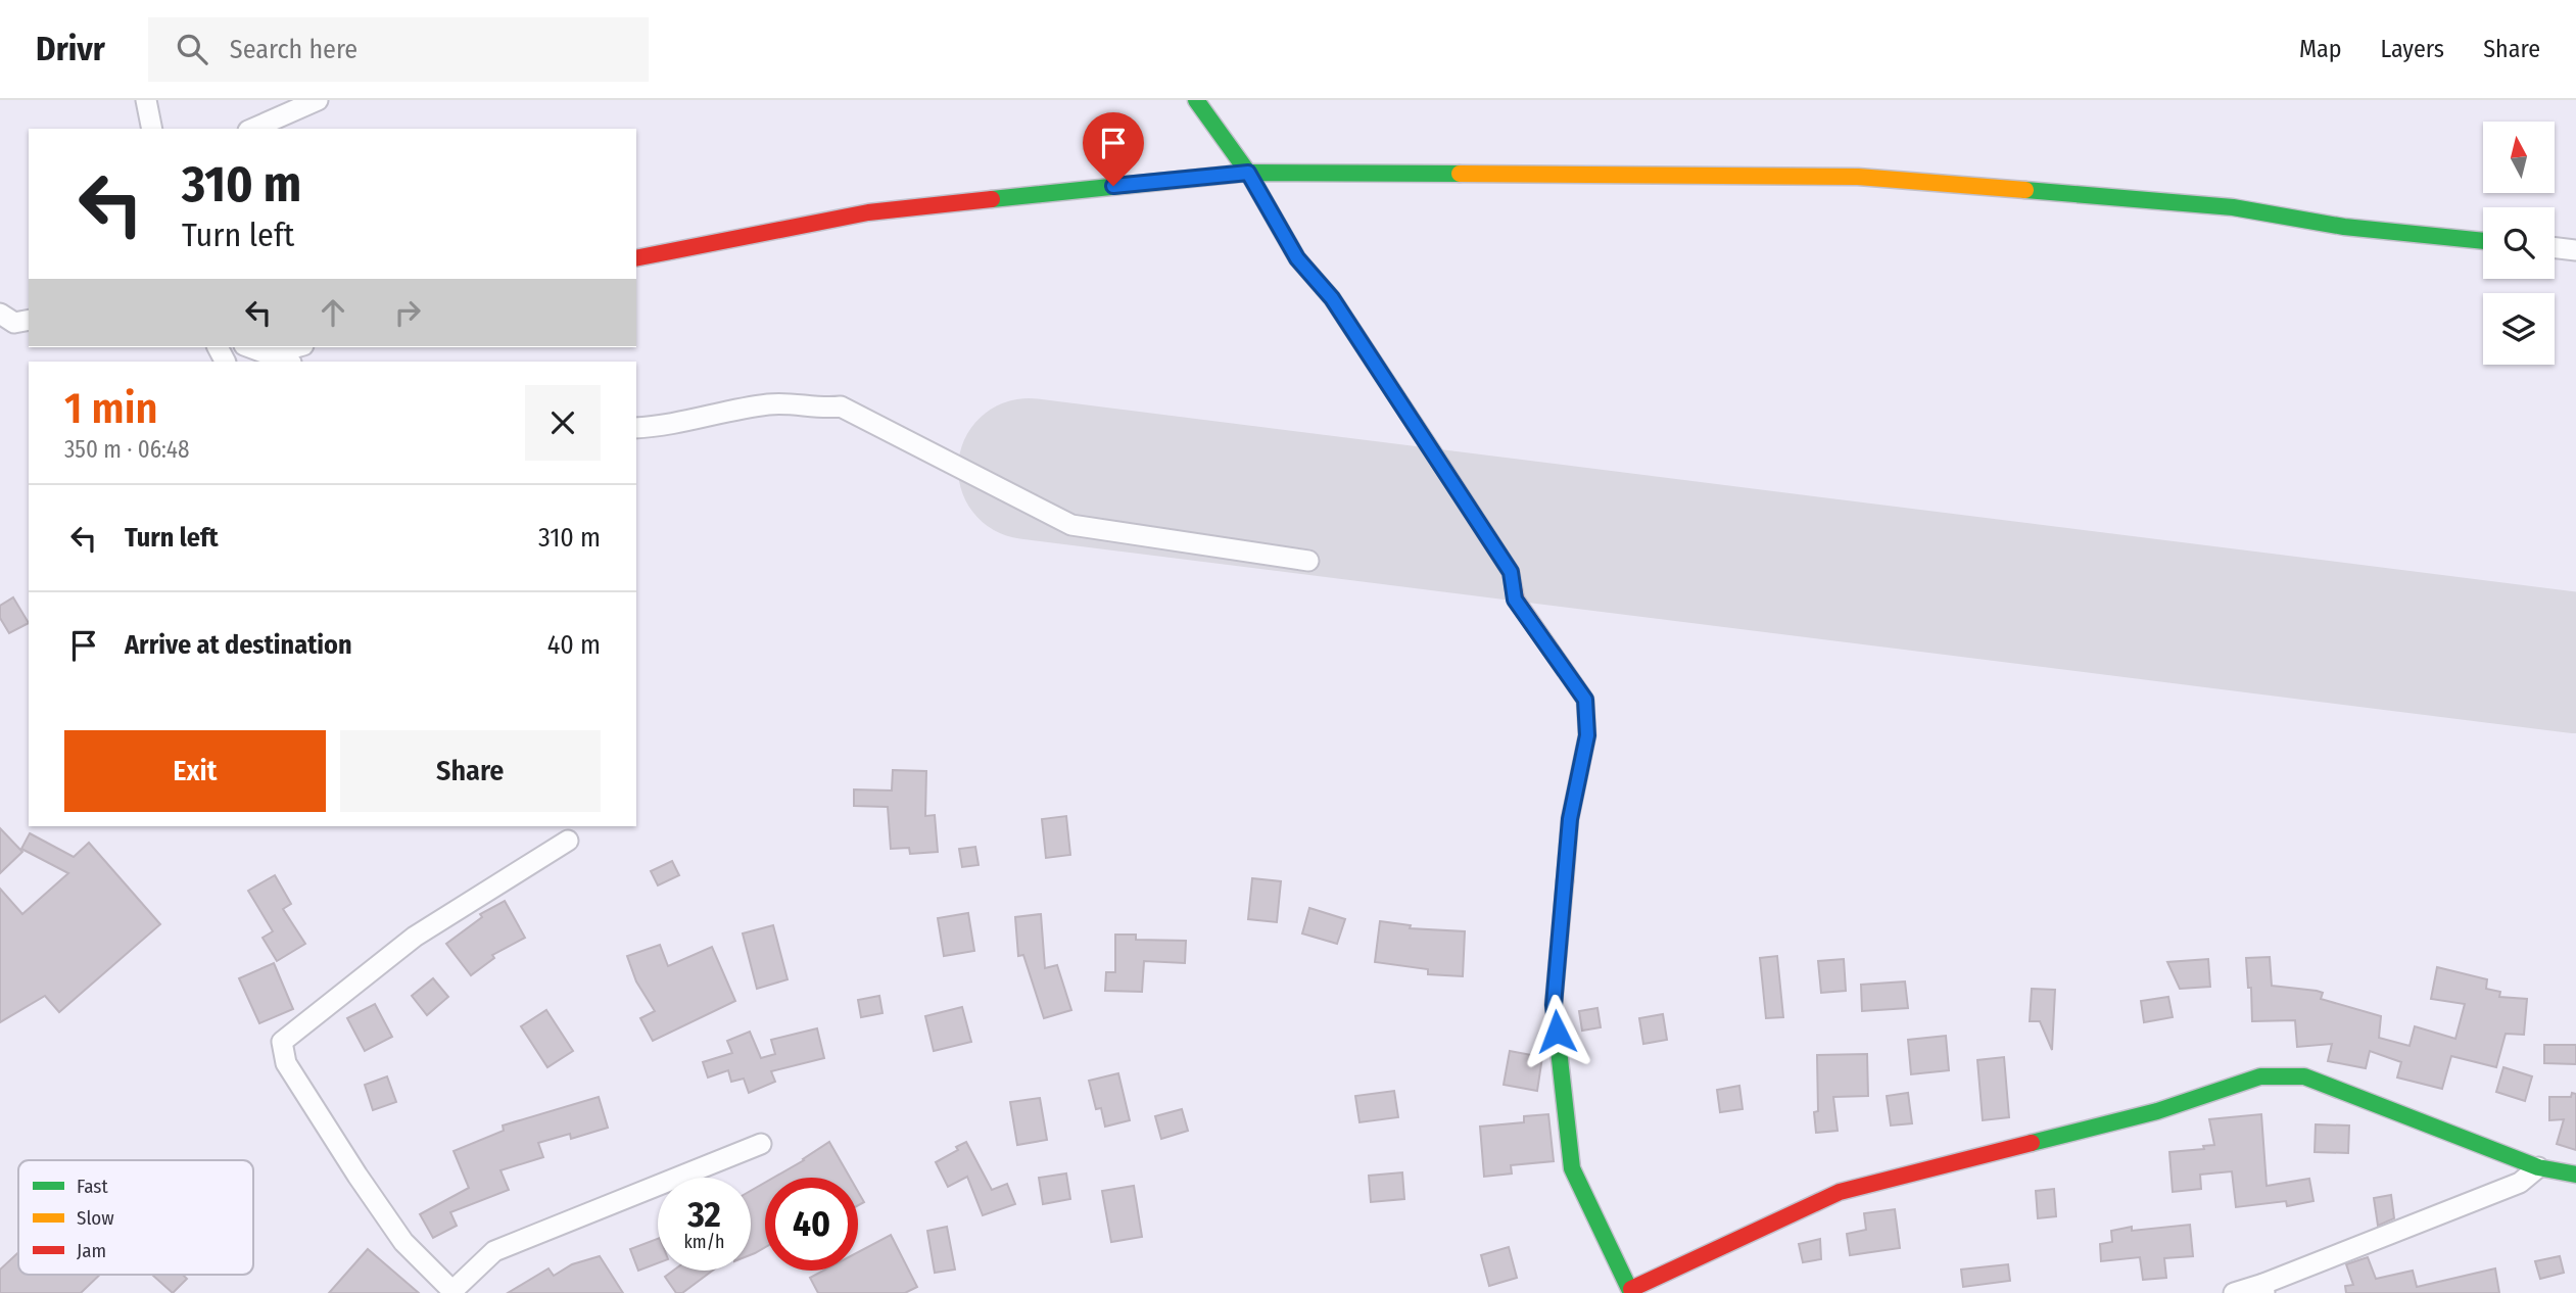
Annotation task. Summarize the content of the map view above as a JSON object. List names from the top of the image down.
{
  "legend": ["Fast", "Slow", "Jam"],
  "north": "top",
  "page": {
    "header": "Drivr",
    "search": "Search here",
    "nav": ["Map", "Layers", "Share"],
    "turn": ["310 m", "Turn left"],
    "heading": ["1 min", "350 m · 06:48"],
    "list": [
      {
        "name": "Turn left",
        "value": "310 m"
      },
      {
        "name": "Arrive at destination",
        "value": "40 m"
      }
    ],
    "buttons": ["Exit", "Share"],
    "speed": "32 km/h",
    "limit": "40"
  }
}
